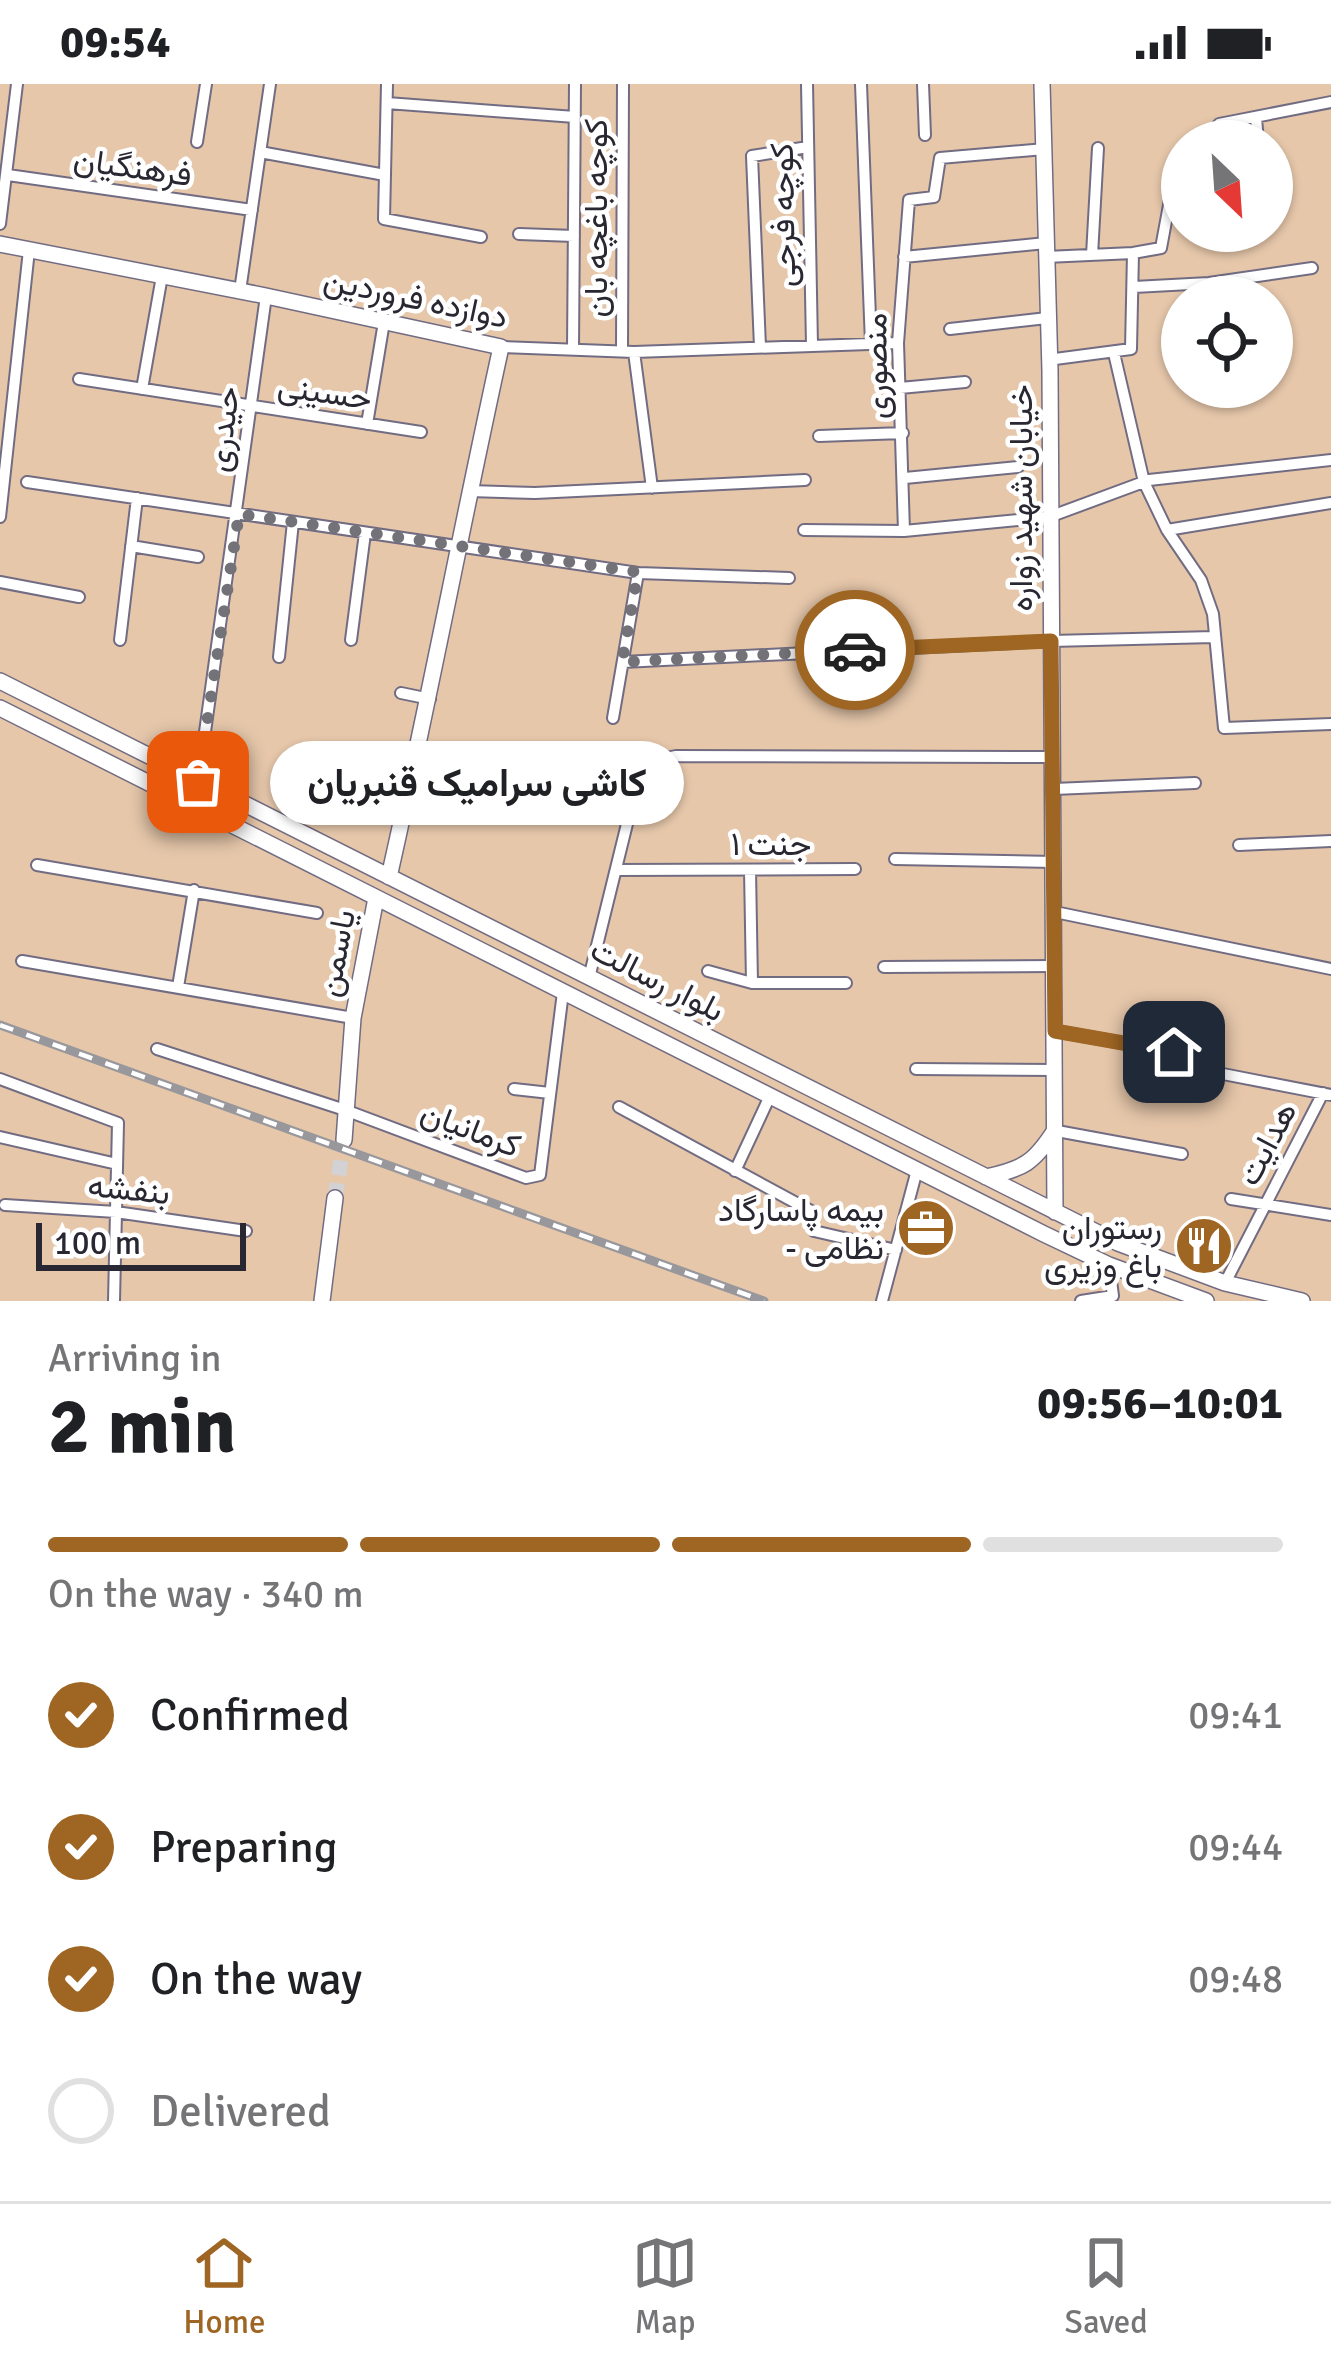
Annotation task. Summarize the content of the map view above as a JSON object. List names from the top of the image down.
{
  "streets": {
    "main road": [
      "دوازده فروردین",
      "خیابان شهید زواره",
      "یاسمن",
      "بلوار رسالت"
    ],
    "street": [
      "فرهنگیان",
      "کوچه فرجی",
      "کوچه باغچه بان",
      "منصوری",
      "حسینی",
      "حیدری",
      "جنت ۱",
      "کرمانیان",
      "هدایت",
      "بنفشه"
    ]
  },
  "crossings": [
    ["کوچه فرجی", "دوازده فروردین"],
    ["کوچه باغچه بان", "دوازده فروردین"],
    ["دوازده فروردین", "منصوری"],
    ["دوازده فروردین", "حیدری"],
    ["منصوری", "خیابان شهید زواره"],
    ["حسینی", "حیدری"],
    ["حیدری", "بلوار رسالت"],
    ["خیابان شهید زواره", "بلوار رسالت"],
    ["یاسمن", "بلوار رسالت"],
    ["یاسمن", "کرمانیان"],
    ["بلوار رسالت", "کرمانیان"],
    ["بلوار رسالت", "هدایت"]
  ],
  "places": {
    "other": ["کاشی سرامیک قنبریان"],
    "office": ["بیمه پاسارگاد - نظامی"],
    "restaurant": ["رستوران باغ وزیری"]
  },
  "scale_bar": "100 m",
  "north": "bottom right",
  "page": {
    "status": "09:54",
    "bubble": "کاشی سرامیک قنبریان",
    "scale": "100 m",
    "heading": ["2 min", "Arriving in", "09:56–10:01"],
    "bar": "On the way · 340 m",
    "list": [
      ["Confirmed", "09:41"],
      ["Preparing", "09:44"],
      ["On the way", "09:48"],
      "Delivered"
    ],
    "tabs": ["Home", "Map", "Saved"]
  }
}
